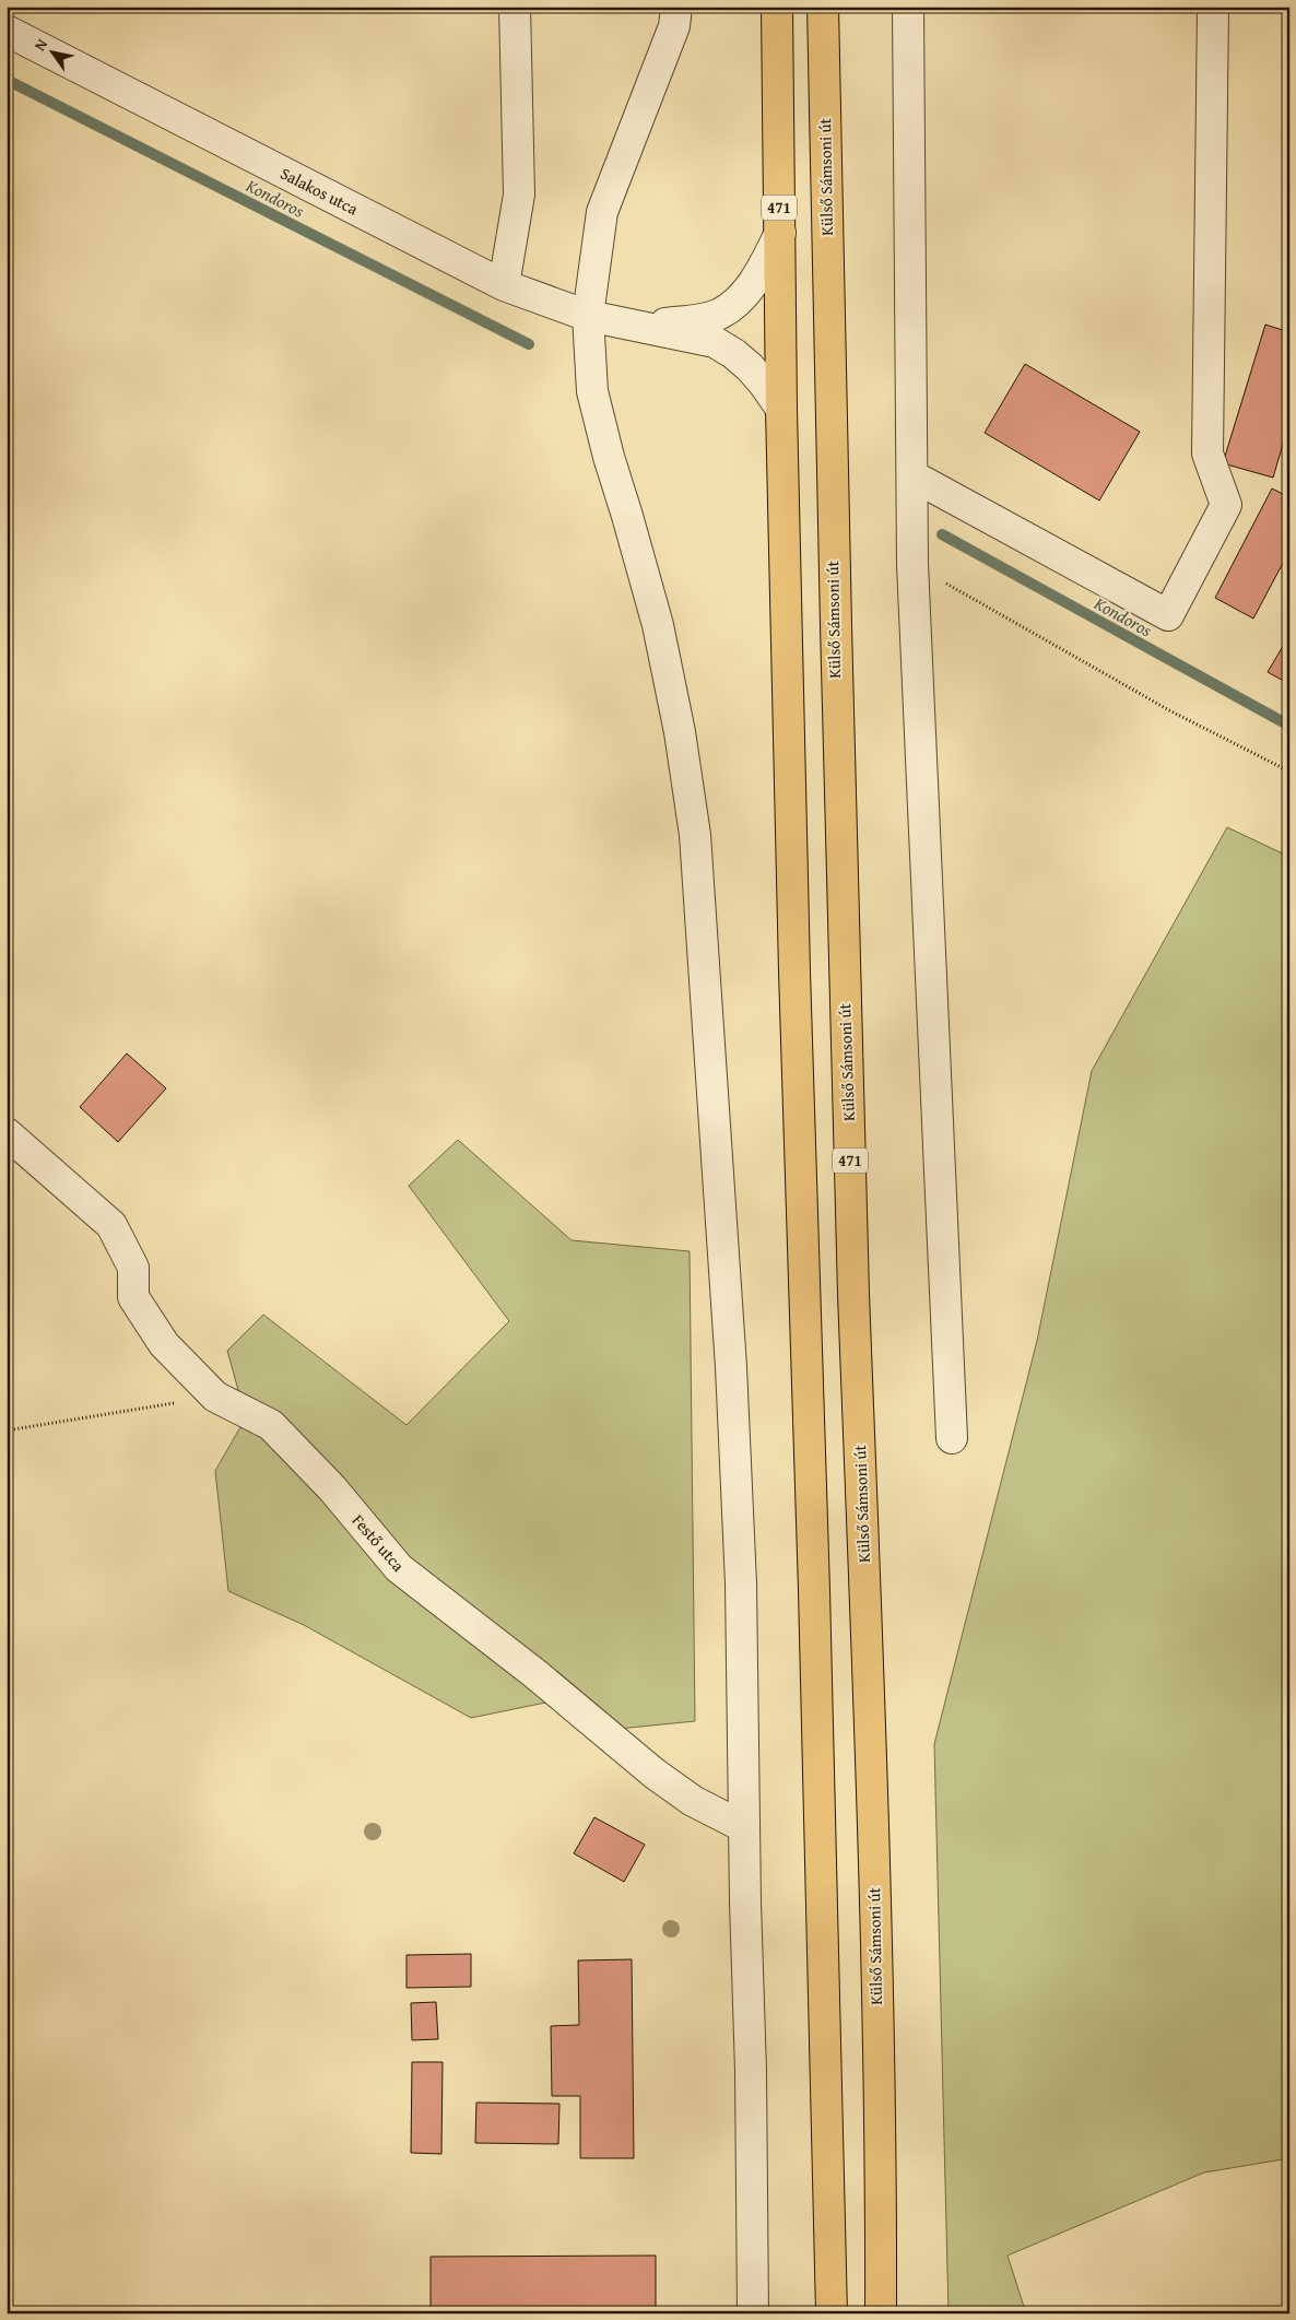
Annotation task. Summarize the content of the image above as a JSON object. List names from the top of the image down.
{
  "streets": {
    "main road": ["Külső Sámsoni út", "471"],
    "street": ["Salakos utca", "Festő utca"]
  },
  "crossings": [
    ["Salakos utca", "471"]
  ],
  "water": ["Kondoros"],
  "north": "top left"
}
